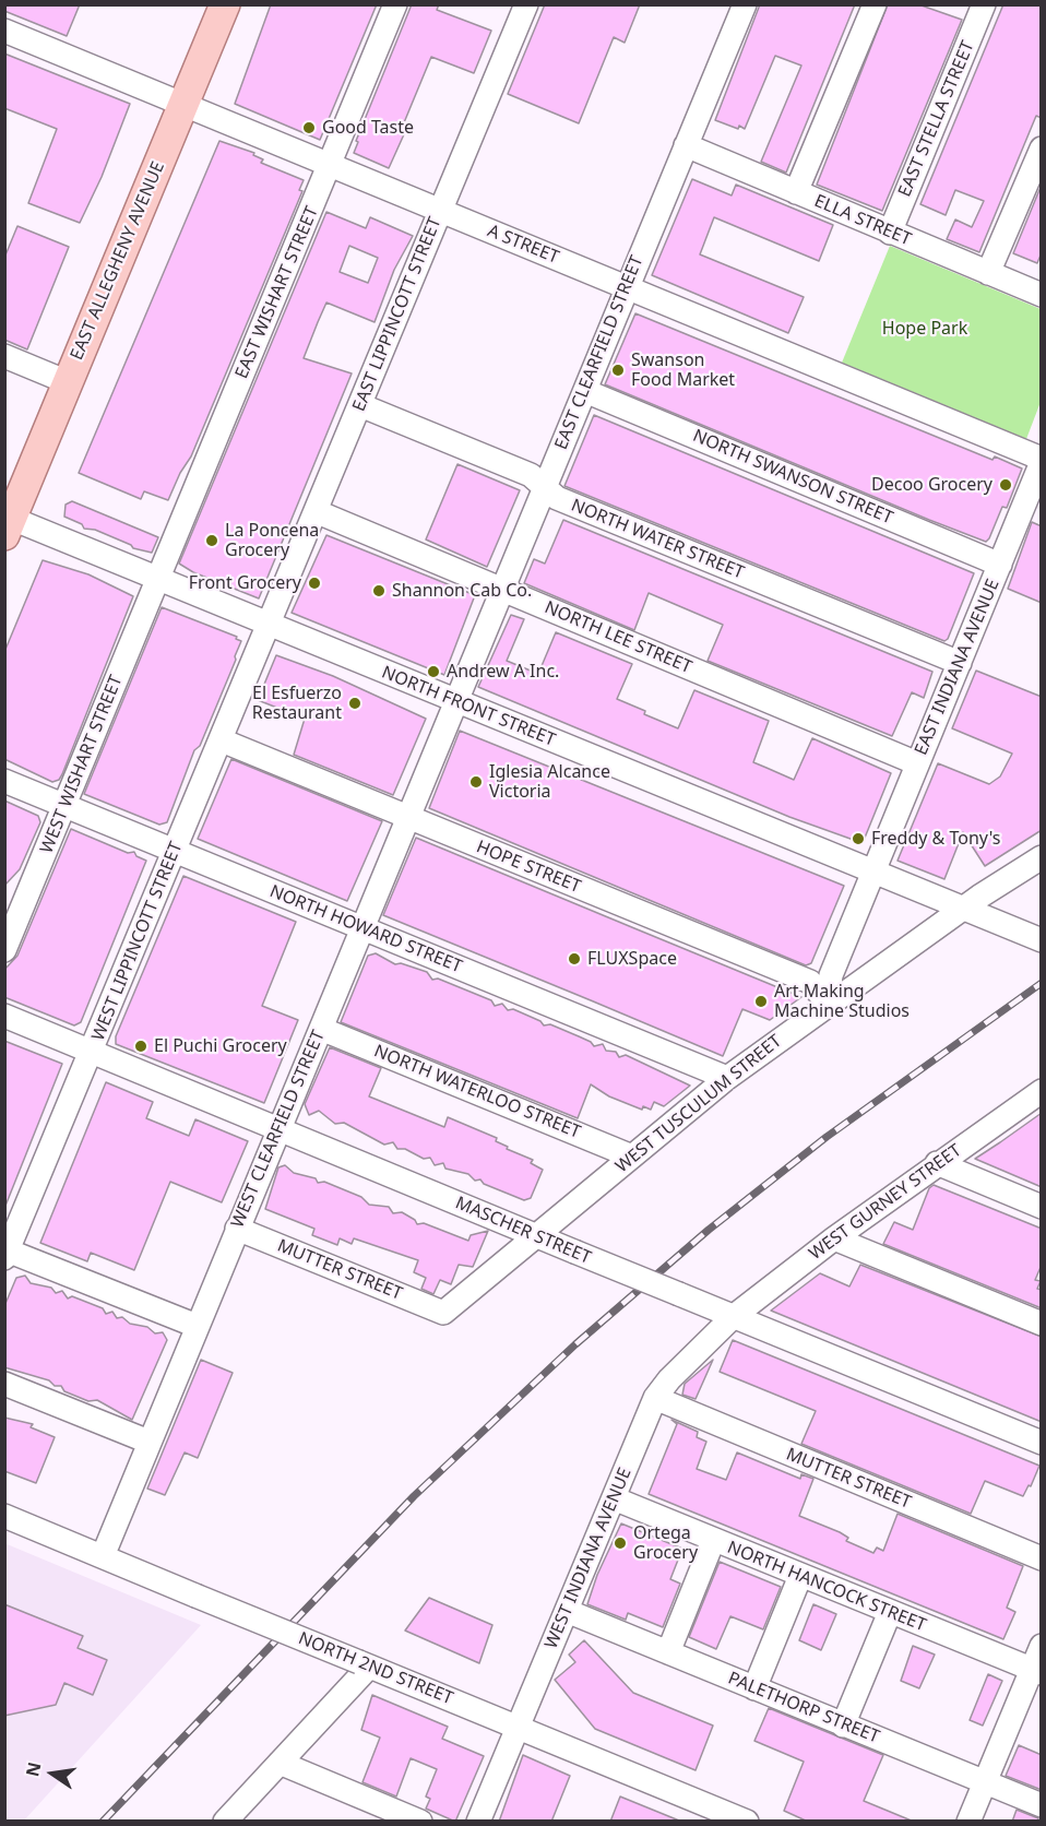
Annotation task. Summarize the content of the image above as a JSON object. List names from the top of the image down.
{
  "streets": {
    "main road": ["EAST ALLEGHENY AVENUE"],
    "street": [
      "EAST STELLA STREET",
      "ELLA STREET",
      "A STREET",
      "EAST WISHART STREET",
      "EAST LIPPINCOTT STREET",
      "EAST CLEARFIELD STREET",
      "NORTH SWANSON STREET",
      "NORTH WATER STREET",
      "NORTH LEE STREET",
      "EAST INDIANA AVENUE",
      "NORTH FRONT STREET",
      "WEST WISHART STREET",
      "HOPE STREET",
      "NORTH HOWARD STREET",
      "WEST LIPPINCOTT STREET",
      "NORTH WATERLOO STREET",
      "WEST TUSCULUM STREET",
      "WEST CLEARFIELD STREET",
      "WEST GURNEY STREET",
      "MASCHER STREET",
      "MUTTER STREET",
      "WEST INDIANA AVENUE",
      "NORTH HANCOCK STREET",
      "NORTH 2ND STREET",
      "PALETHORP STREET"
    ]
  },
  "crossings": [
    ["EAST STELLA STREET", "ELLA STREET"],
    ["ELLA STREET", "EAST CLEARFIELD STREET"],
    ["A STREET", "EAST ALLEGHENY AVENUE"],
    ["A STREET", "EAST WISHART STREET"],
    ["A STREET", "EAST LIPPINCOTT STREET"],
    ["A STREET", "EAST CLEARFIELD STREET"],
    ["A STREET", "EAST INDIANA AVENUE"],
    ["EAST ALLEGHENY AVENUE", "NORTH FRONT STREET"],
    ["EAST WISHART STREET", "NORTH FRONT STREET"],
    ["EAST WISHART STREET", "WEST WISHART STREET"],
    ["EAST LIPPINCOTT STREET", "NORTH WATER STREET"],
    ["EAST LIPPINCOTT STREET", "NORTH LEE STREET"],
    ["EAST LIPPINCOTT STREET", "NORTH FRONT STREET"],
    ["EAST LIPPINCOTT STREET", "WEST LIPPINCOTT STREET"],
    ["EAST CLEARFIELD STREET", "NORTH SWANSON STREET"],
    ["EAST CLEARFIELD STREET", "NORTH WATER STREET"],
    ["EAST CLEARFIELD STREET", "NORTH LEE STREET"],
    ["EAST CLEARFIELD STREET", "NORTH FRONT STREET"],
    ["EAST CLEARFIELD STREET", "WEST CLEARFIELD STREET"],
    ["NORTH SWANSON STREET", "EAST INDIANA AVENUE"],
    ["NORTH WATER STREET", "EAST INDIANA AVENUE"],
    ["NORTH LEE STREET", "EAST INDIANA AVENUE"],
    ["EAST INDIANA AVENUE", "NORTH FRONT STREET"],
    ["NORTH FRONT STREET", "WEST WISHART STREET"],
    ["NORTH FRONT STREET", "WEST LIPPINCOTT STREET"],
    ["NORTH FRONT STREET", "WEST TUSCULUM STREET"],
    ["NORTH FRONT STREET", "WEST CLEARFIELD STREET"],
    ["WEST WISHART STREET", "NORTH HOWARD STREET"],
    ["HOPE STREET", "WEST LIPPINCOTT STREET"],
    ["HOPE STREET", "WEST TUSCULUM STREET"],
    ["HOPE STREET", "WEST CLEARFIELD STREET"],
    ["NORTH HOWARD STREET", "WEST LIPPINCOTT STREET"],
    ["NORTH HOWARD STREET", "WEST TUSCULUM STREET"],
    ["NORTH HOWARD STREET", "WEST CLEARFIELD STREET"],
    ["WEST LIPPINCOTT STREET", "MASCHER STREET"],
    ["NORTH WATERLOO STREET", "WEST TUSCULUM STREET"],
    ["NORTH WATERLOO STREET", "WEST CLEARFIELD STREET"],
    ["WEST TUSCULUM STREET", "MASCHER STREET"],
    ["WEST TUSCULUM STREET", "MUTTER STREET"],
    ["WEST CLEARFIELD STREET", "MASCHER STREET"],
    ["WEST CLEARFIELD STREET", "MUTTER STREET"],
    ["WEST CLEARFIELD STREET", "NORTH 2ND STREET"],
    ["WEST GURNEY STREET", "MASCHER STREET"],
    ["WEST GURNEY STREET", "WEST INDIANA AVENUE"],
    ["MASCHER STREET", "WEST INDIANA AVENUE"],
    ["MUTTER STREET", "WEST INDIANA AVENUE"],
    ["WEST INDIANA AVENUE", "NORTH HANCOCK STREET"],
    ["WEST INDIANA AVENUE", "NORTH 2ND STREET"],
    ["WEST INDIANA AVENUE", "PALETHORP STREET"]
  ],
  "parks": ["Hope Park"],
  "places": [
    "Good Taste",
    "Swanson Food Market",
    "Decoo Grocery",
    "La Poncena Grocery",
    "Front Grocery",
    "Shannon Cab Co.",
    "Andrew A Inc.",
    "El Esfuerzo Restaurant",
    "Iglesia Alcance Victoria",
    "Freddy & Tony's",
    "FLUXSpace",
    "Art Making Machine Studios",
    "El Puchi Grocery",
    "Ortega Grocery"
  ],
  "north": "left"
}
